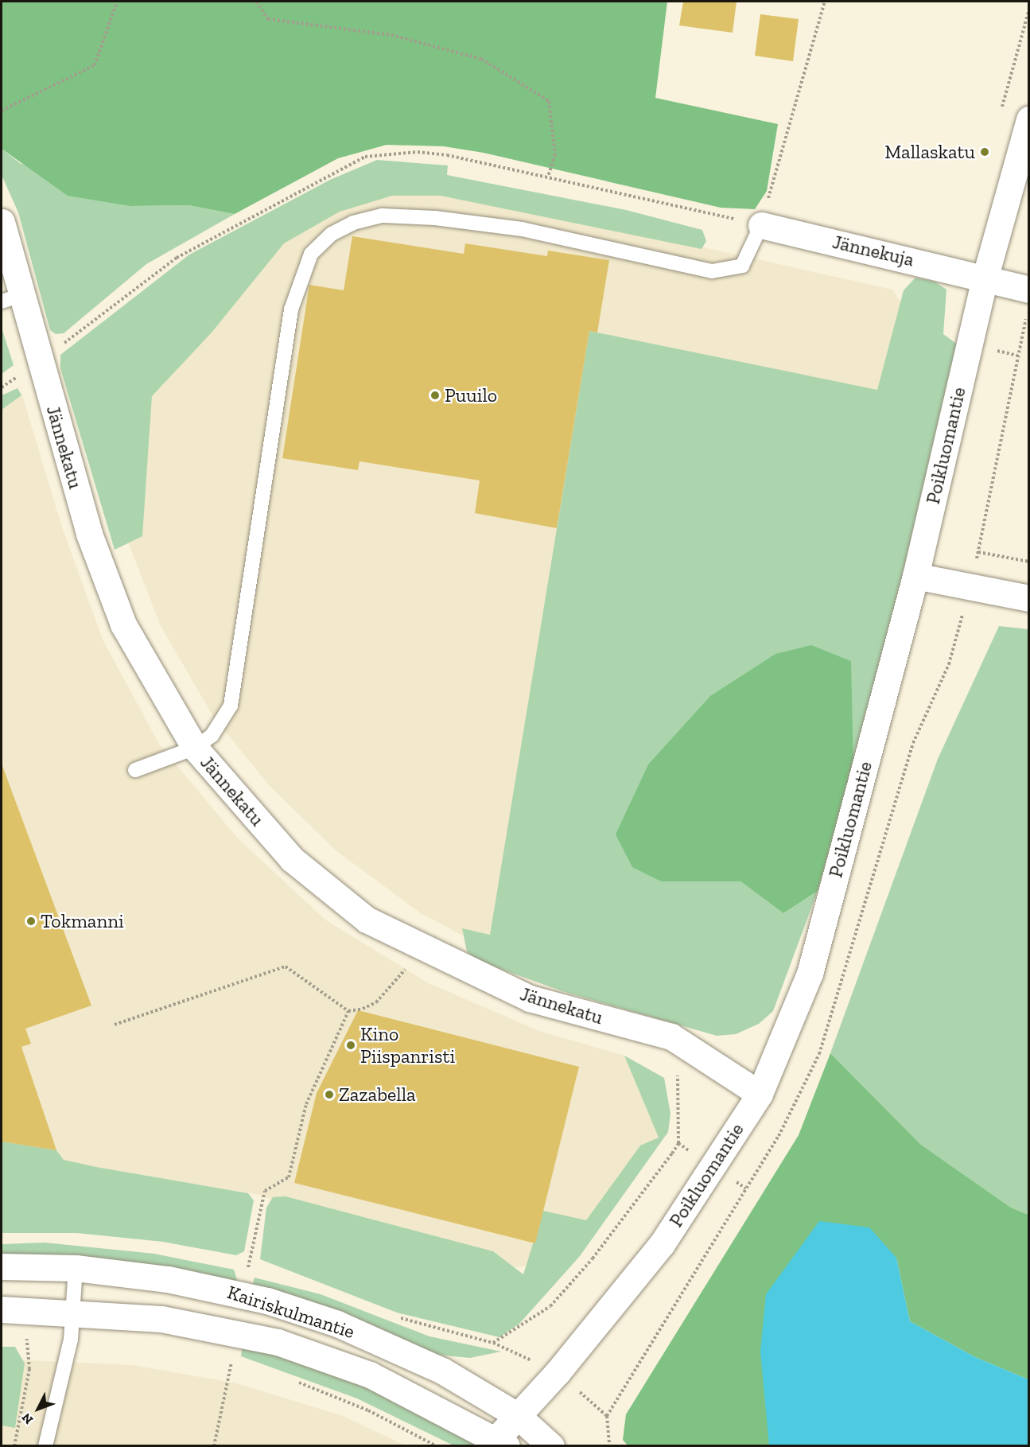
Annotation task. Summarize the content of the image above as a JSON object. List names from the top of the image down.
{
  "streets": {
    "street": [
      "Jännekuja",
      "Poikluomantie",
      "Jännekatu",
      "Kairiskulmantie"
    ]
  },
  "crossings": [
    ["Jännekuja", "Poikluomantie"],
    ["Poikluomantie", "Jännekatu"],
    ["Poikluomantie", "Kairiskulmantie"]
  ],
  "places": [
    "Mallaskatu",
    "Puuilo",
    "Tokmanni",
    "Kino Piispanristi",
    "Zazabella"
  ],
  "north": "bottom left"
}
